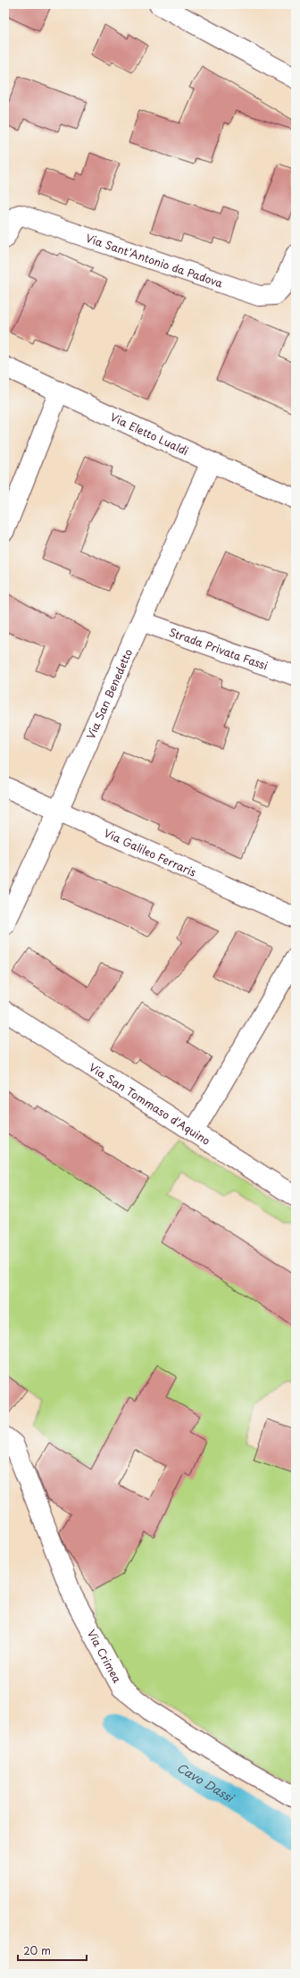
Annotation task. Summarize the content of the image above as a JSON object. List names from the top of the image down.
{
  "streets": {
    "street": [
      "Via Sant'Antonio da Padova",
      "Via Eletto Lualdi",
      "Strada Privata Fassi",
      "Via San Benedetto",
      "Via Galileo Ferraris",
      "Via San Tommaso d'Aquino",
      "Via Crimea"
    ]
  },
  "crossings": [
    ["Via Eletto Lualdi", "Via San Benedetto"],
    ["Strada Privata Fassi", "Via San Benedetto"],
    ["Via San Benedetto", "Via Galileo Ferraris"]
  ],
  "water": ["Cavo Dassi"],
  "scale_bar": "20 m"
}
